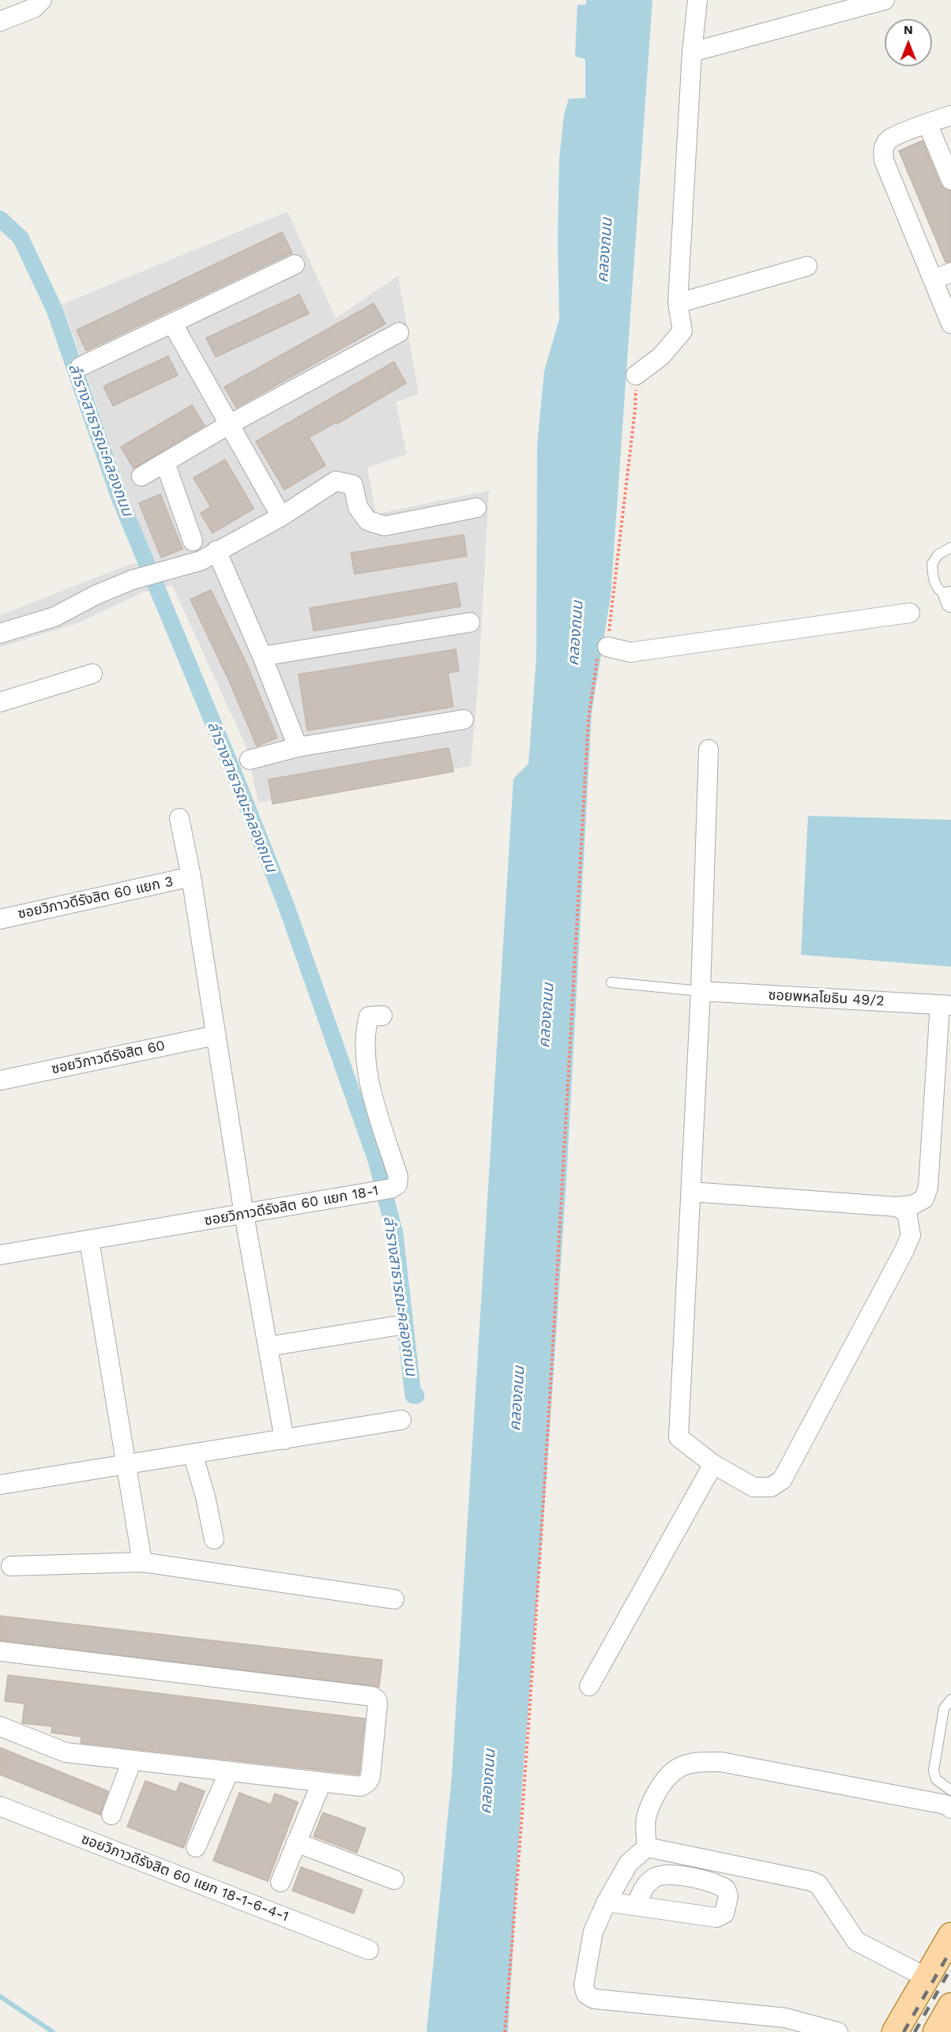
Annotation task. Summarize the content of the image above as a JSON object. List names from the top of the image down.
{
  "streets": {
    "street": [
      "ซอยวิภาวดีรังสิต 60 แยก 3",
      "ซอยพหลโยธิน 49/2",
      "ซอยวิภาวดีรังสิต 60",
      "ซอยวิภาวดีรังสิต 60 แยก 18-1",
      "ซอยวิภาวดีรังสิต 60 แยก 18-1-6-4-1"
    ]
  },
  "water": ["คลองถนน", "ลำรางสาธารณะคลองถนน"],
  "north": "top"
}
